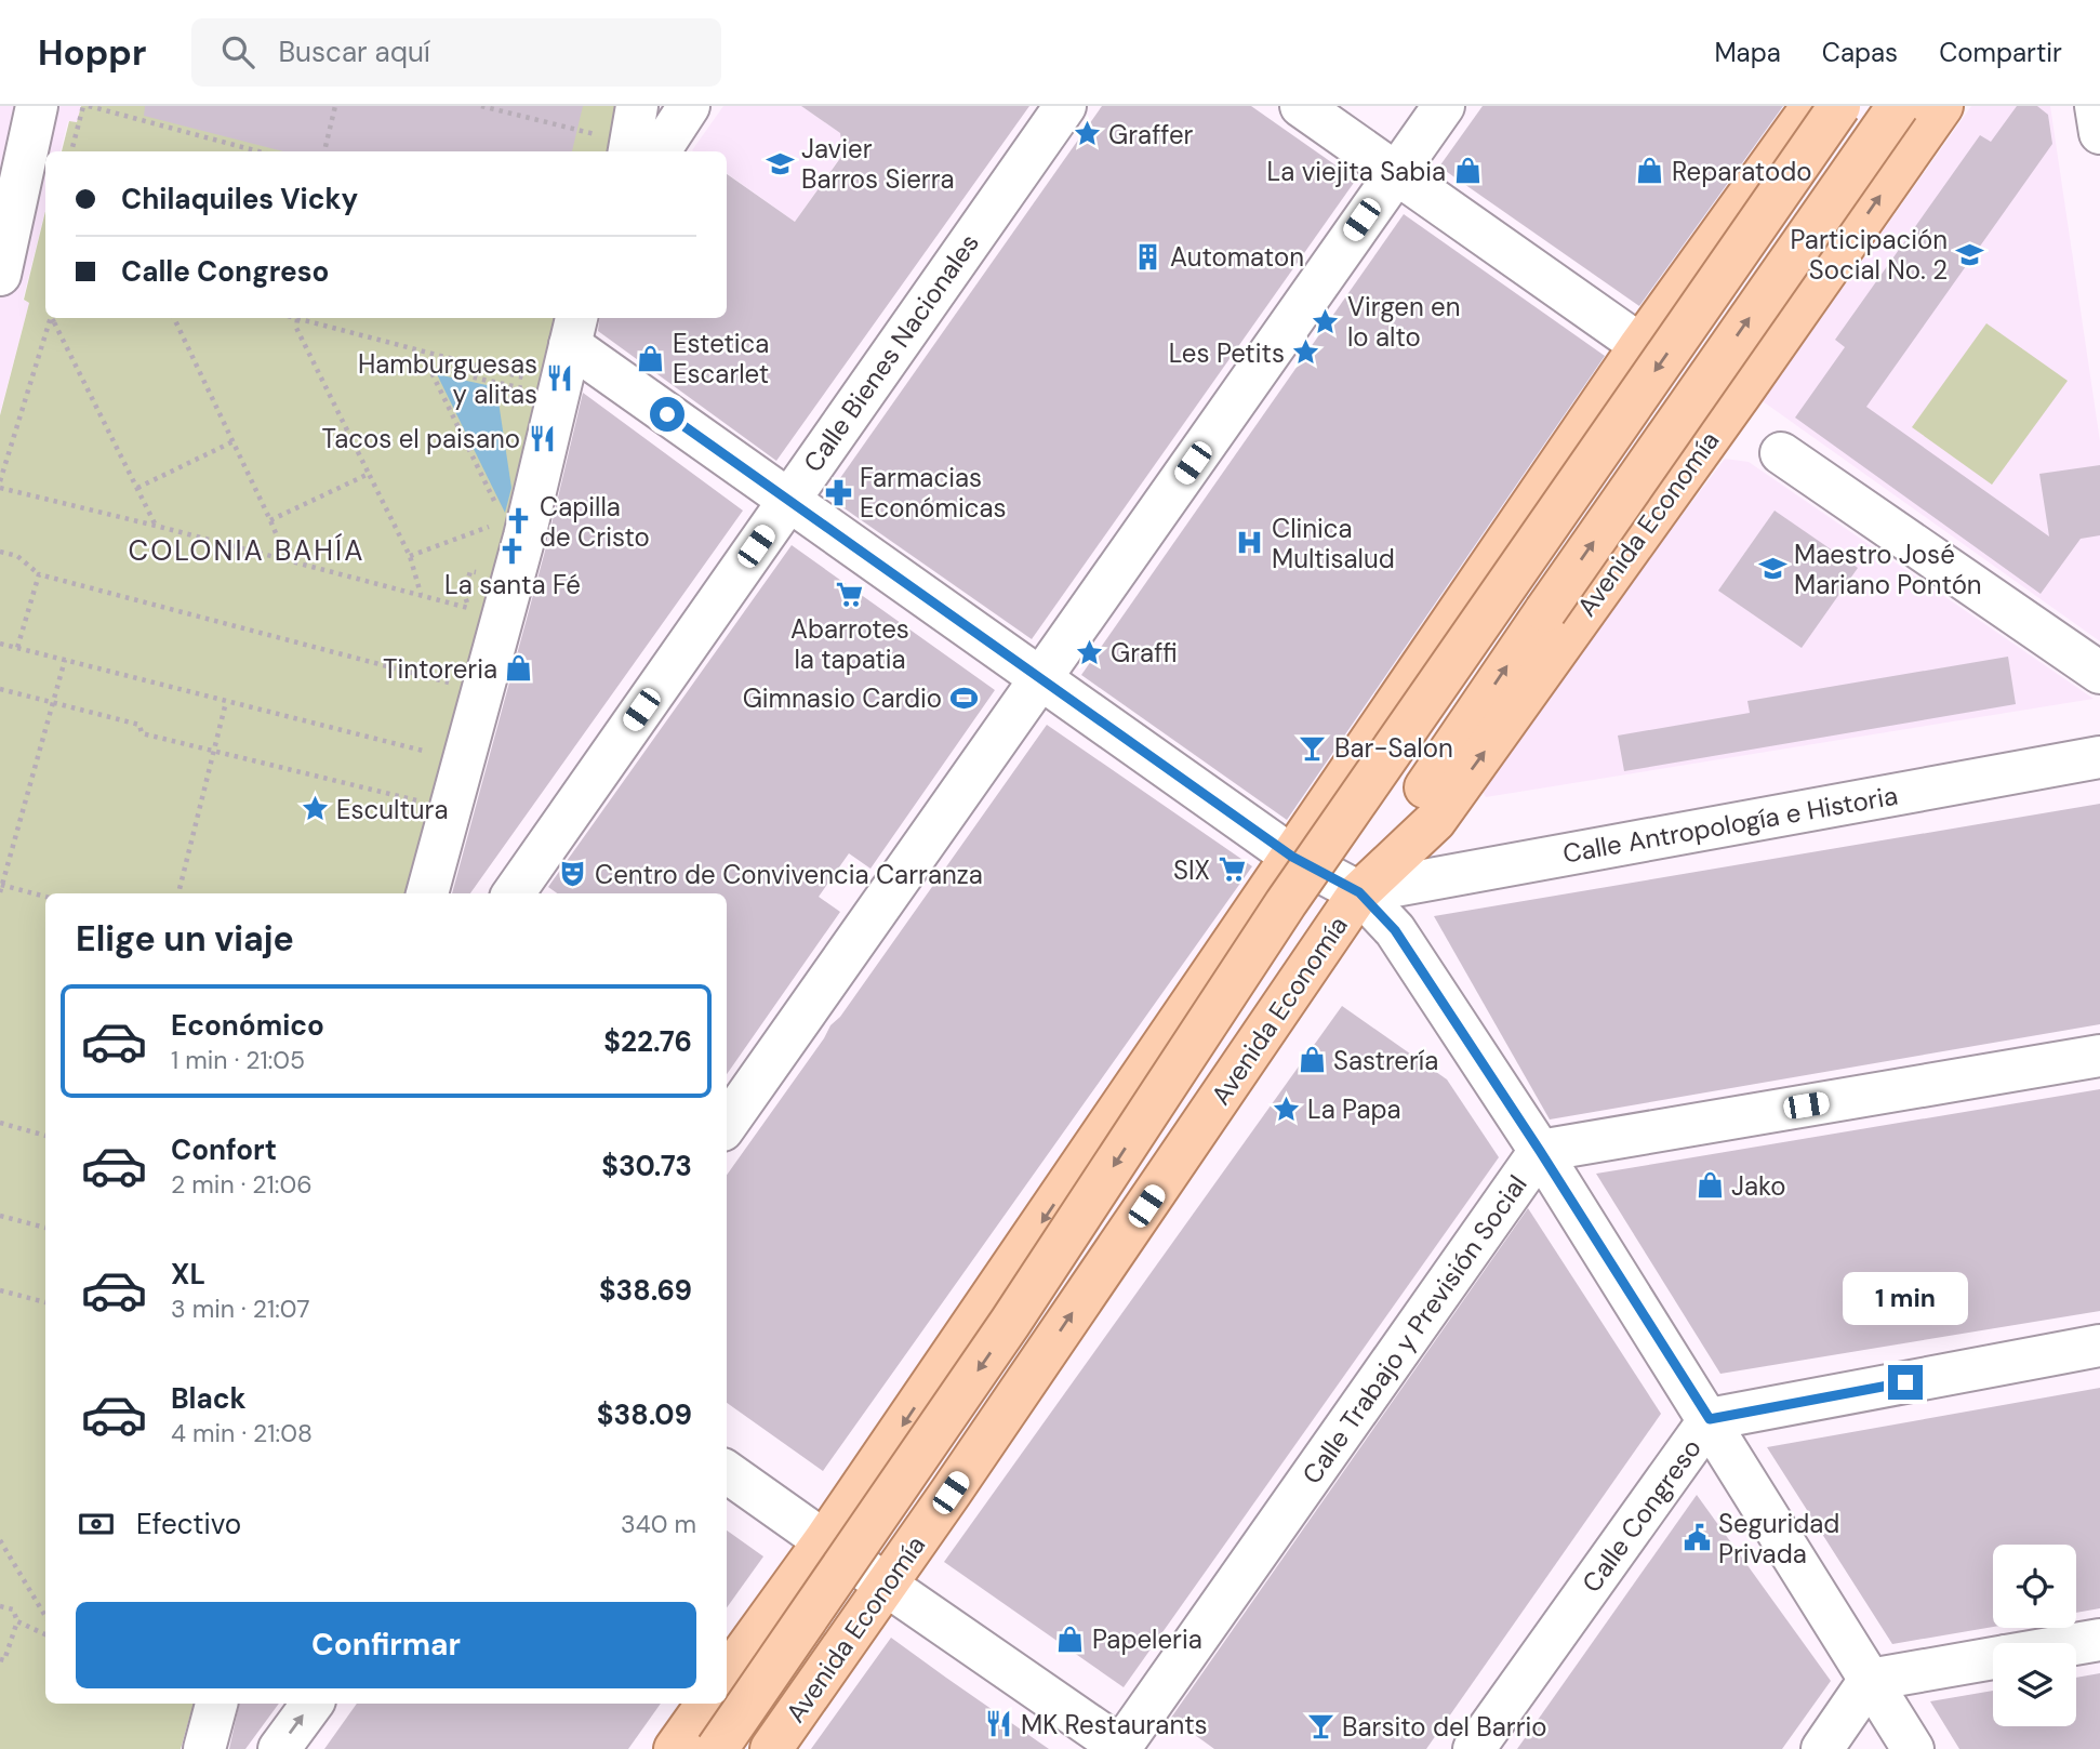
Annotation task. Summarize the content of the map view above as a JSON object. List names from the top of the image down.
{
  "streets": {
    "main road": ["Avenida Economía"],
    "street": [
      "Calle Bienes Nacionales",
      "Calle Antropología e Historia",
      "Calle Trabajo y Previsión Social",
      "Calle Congreso"
    ]
  },
  "crossings": [
    ["Avenida Economía", "Calle Antropología e Historia"]
  ],
  "districts": ["COLONIA BAHÍA"],
  "places": {
    "place": [
      "Graffer",
      "Virgen en lo alto",
      "Les Petits",
      "Graffi",
      "Escultura",
      "La Papa"
    ],
    "school or university": ["Javier Barros Sierra", "Participación Social No. 2", "Maestro José Mariano Pontón"],
    "shop": [
      "La viejita Sabia",
      "Reparatodo",
      "Estetica Escarlet",
      "Tintoreria",
      "Sastrería",
      "Jako",
      "Papeleria"
    ],
    "building": ["Automaton"],
    "restaurant": ["Hamburguesas y alitas", "Tacos el paisano", "MK Restaurants"],
    "pharmacy": ["Farmacias Económicas"],
    "church": ["Capilla de Cristo", "La santa Fé"],
    "hospital": ["Clinica Multisalud"],
    "supermarket": ["Abarrotes la tapatia", "SIX"],
    "sports": ["Gimnasio Cardio"],
    "bar": ["Bar-Salon", "Barsito del Barrio"],
    "theatre": ["Centro de Convivencia Carranza"],
    "public building": ["Seguridad Privada"]
  },
  "page": {
    "header": "Hoppr",
    "search": "Buscar aquí",
    "nav": ["Mapa", "Capas", "Compartir"],
    "banner": ["Chilaquiles Vicky", "Calle Congreso"],
    "heading": "Elige un viaje",
    "list": [
      {
        "name": "Económico",
        "note": "1 min · 21:05",
        "value": "$22.76"
      },
      {
        "name": "Confort",
        "note": "2 min · 21:06",
        "value": "$30.73"
      },
      {
        "name": "XL",
        "note": "3 min · 21:07",
        "value": "$38.69"
      },
      {
        "name": "Black",
        "note": "4 min · 21:08",
        "value": "$38.09"
      }
    ],
    "bubble": "1 min",
    "pay": ["Efectivo", "340 m"],
    "buttons": "Confirmar"
  }
}
